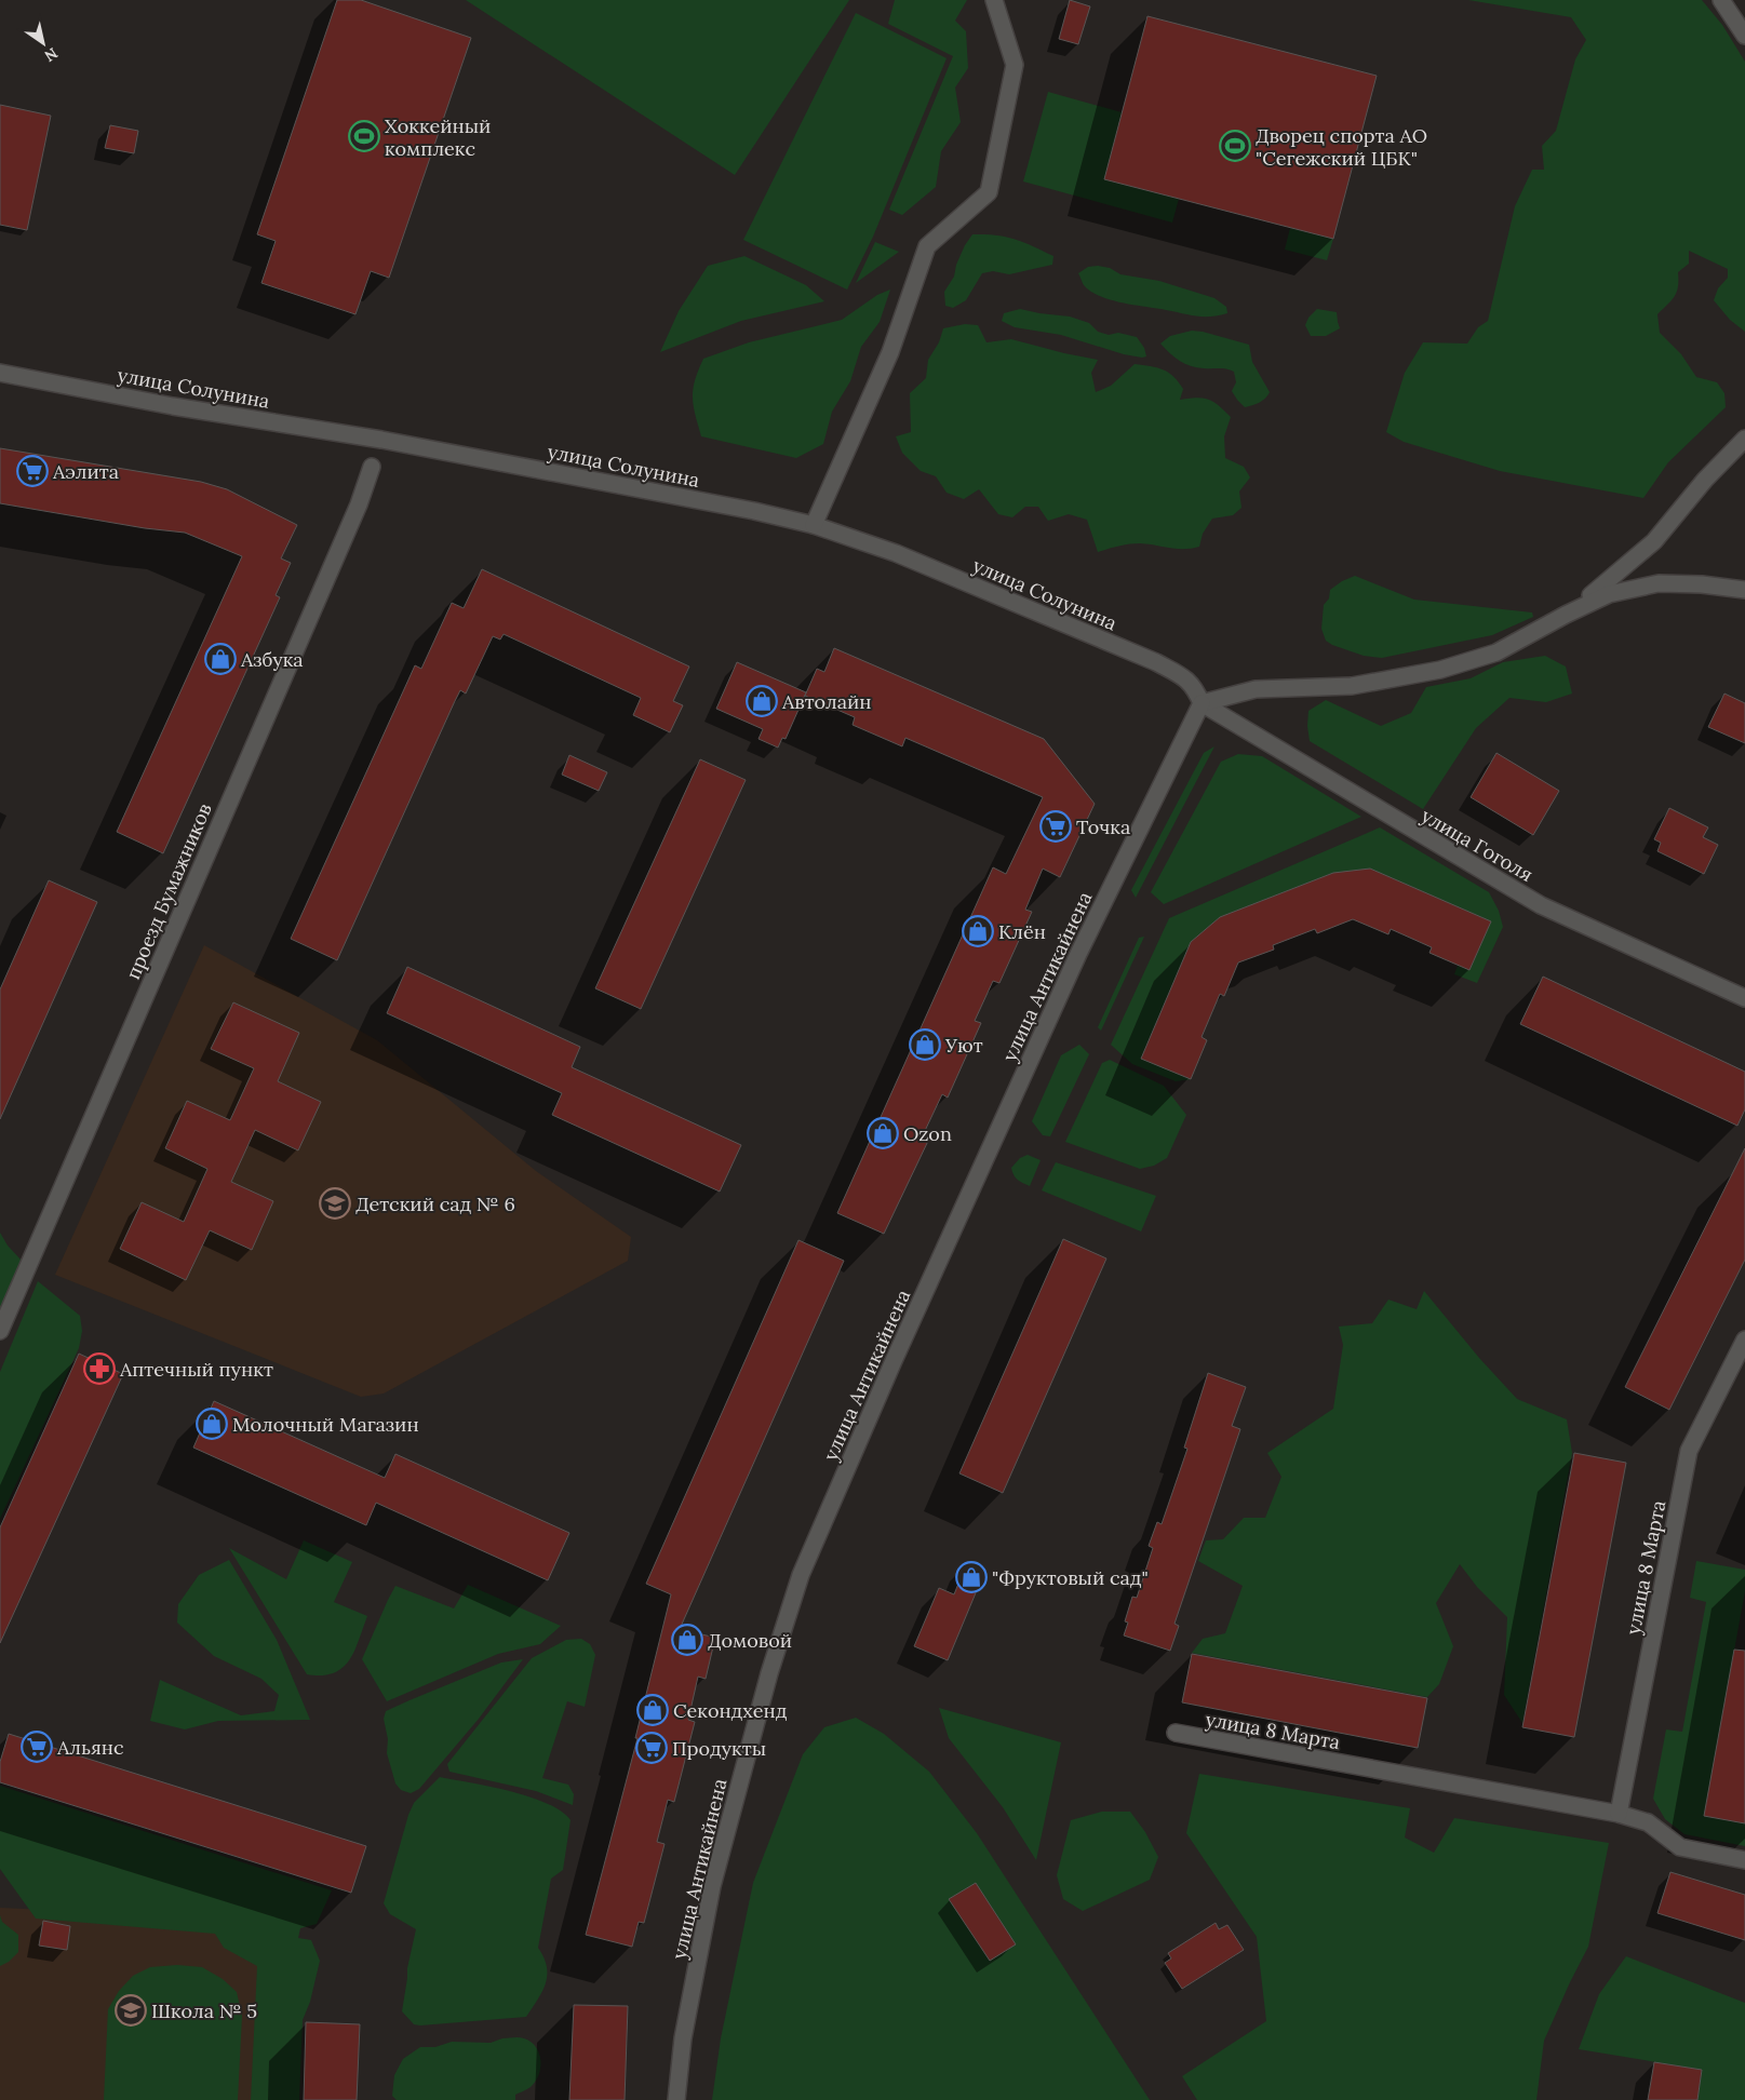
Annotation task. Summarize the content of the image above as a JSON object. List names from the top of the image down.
{
  "streets": {
    "street": [
      "улица Солунина",
      "улица Гоголя",
      "проезд Бумажников",
      "улица Антикайнена",
      "улица 8 Марта"
    ]
  },
  "crossings": [
    ["улица Солунина", "улица Гоголя"],
    ["улица Солунина", "улица Антикайнена"],
    ["улица Гоголя", "улица Антикайнена"]
  ],
  "places": {
    "sports": ["Хоккейный комплекс", "Дворец спорта АО \"Сегежский ЦБК\""],
    "supermarket": [
      "Аэлита",
      "Точка",
      "Альянс",
      "Продукты"
    ],
    "shop": [
      "Азбука",
      "Автолайн",
      "Клён",
      "Уют",
      "Ozon",
      "Молочный Магазин",
      "\"Фруктовый сад\"",
      "Домовой",
      "Секондхенд"
    ],
    "school or university": ["Детский сад № 6", "Школа № 5"],
    "pharmacy": ["Аптечный пункт"]
  },
  "north": "bottom right"
}
